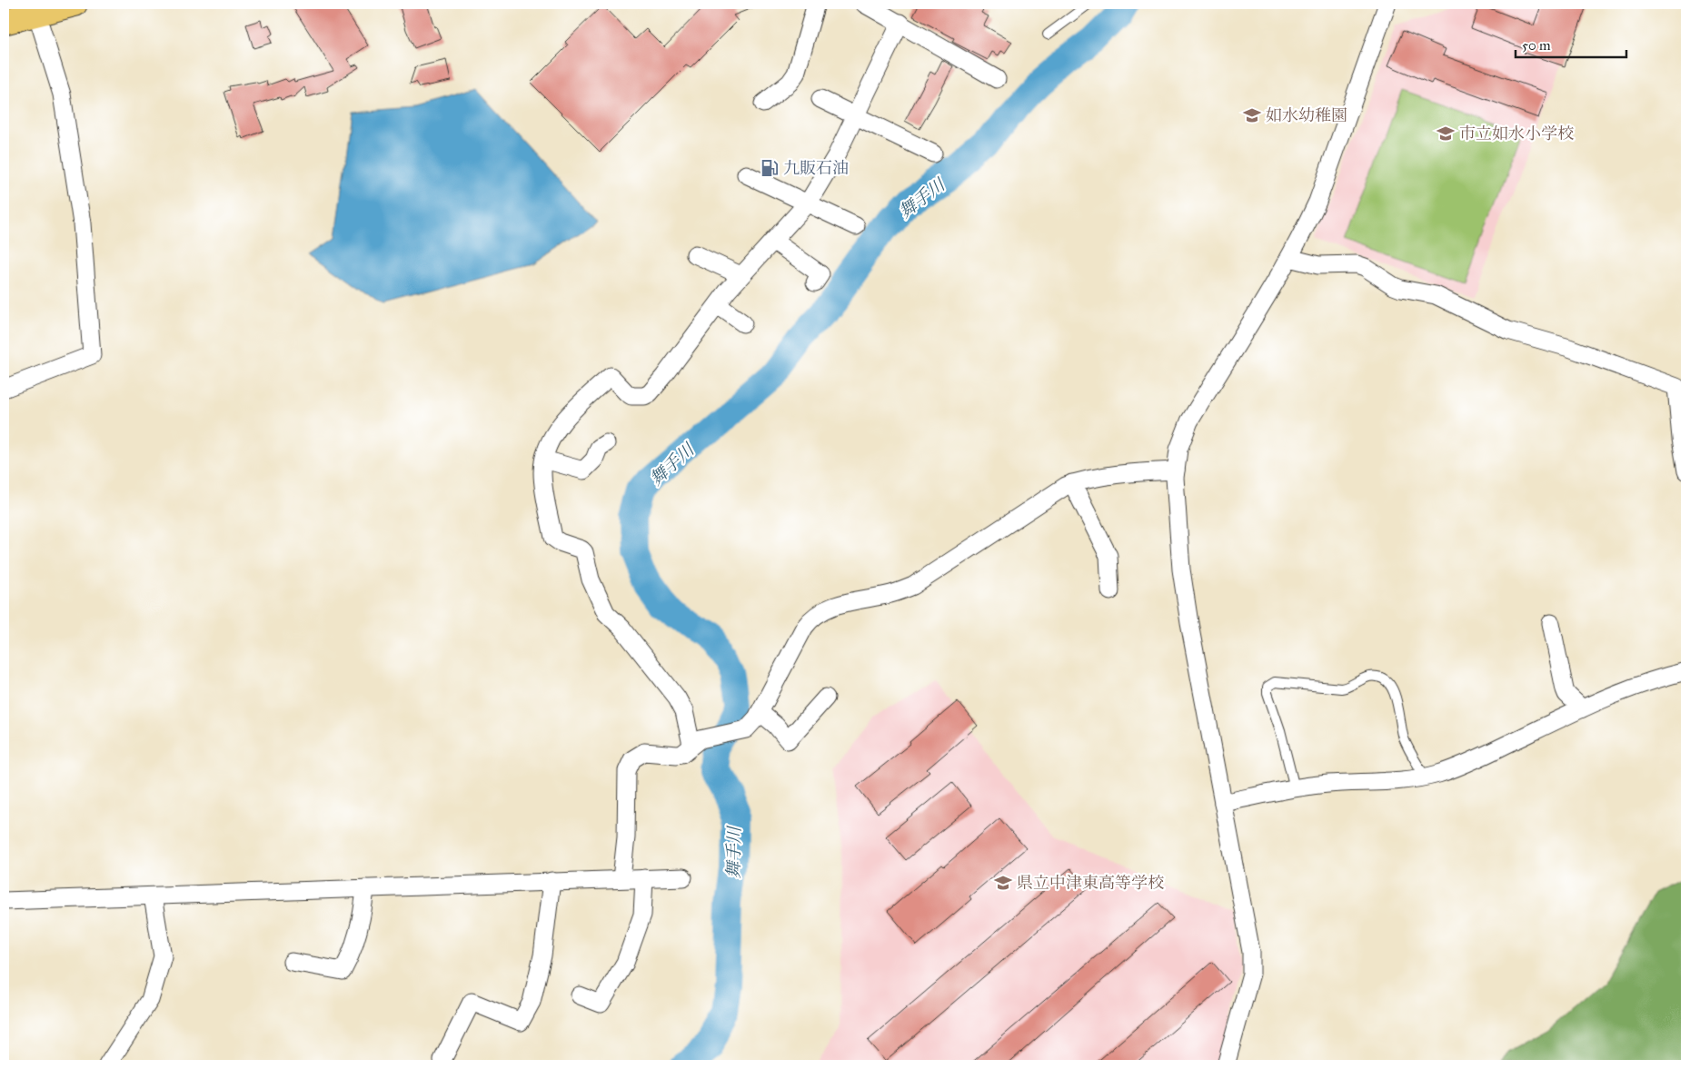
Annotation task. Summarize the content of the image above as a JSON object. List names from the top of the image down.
{
  "water": ["舞手川"],
  "places": {
    "school or university": ["如水幼稚園", "市立如水小学校", "県立中津東高等学校"],
    "fuel station": ["九販石油"]
  },
  "scale_bar": "50 m"
}
